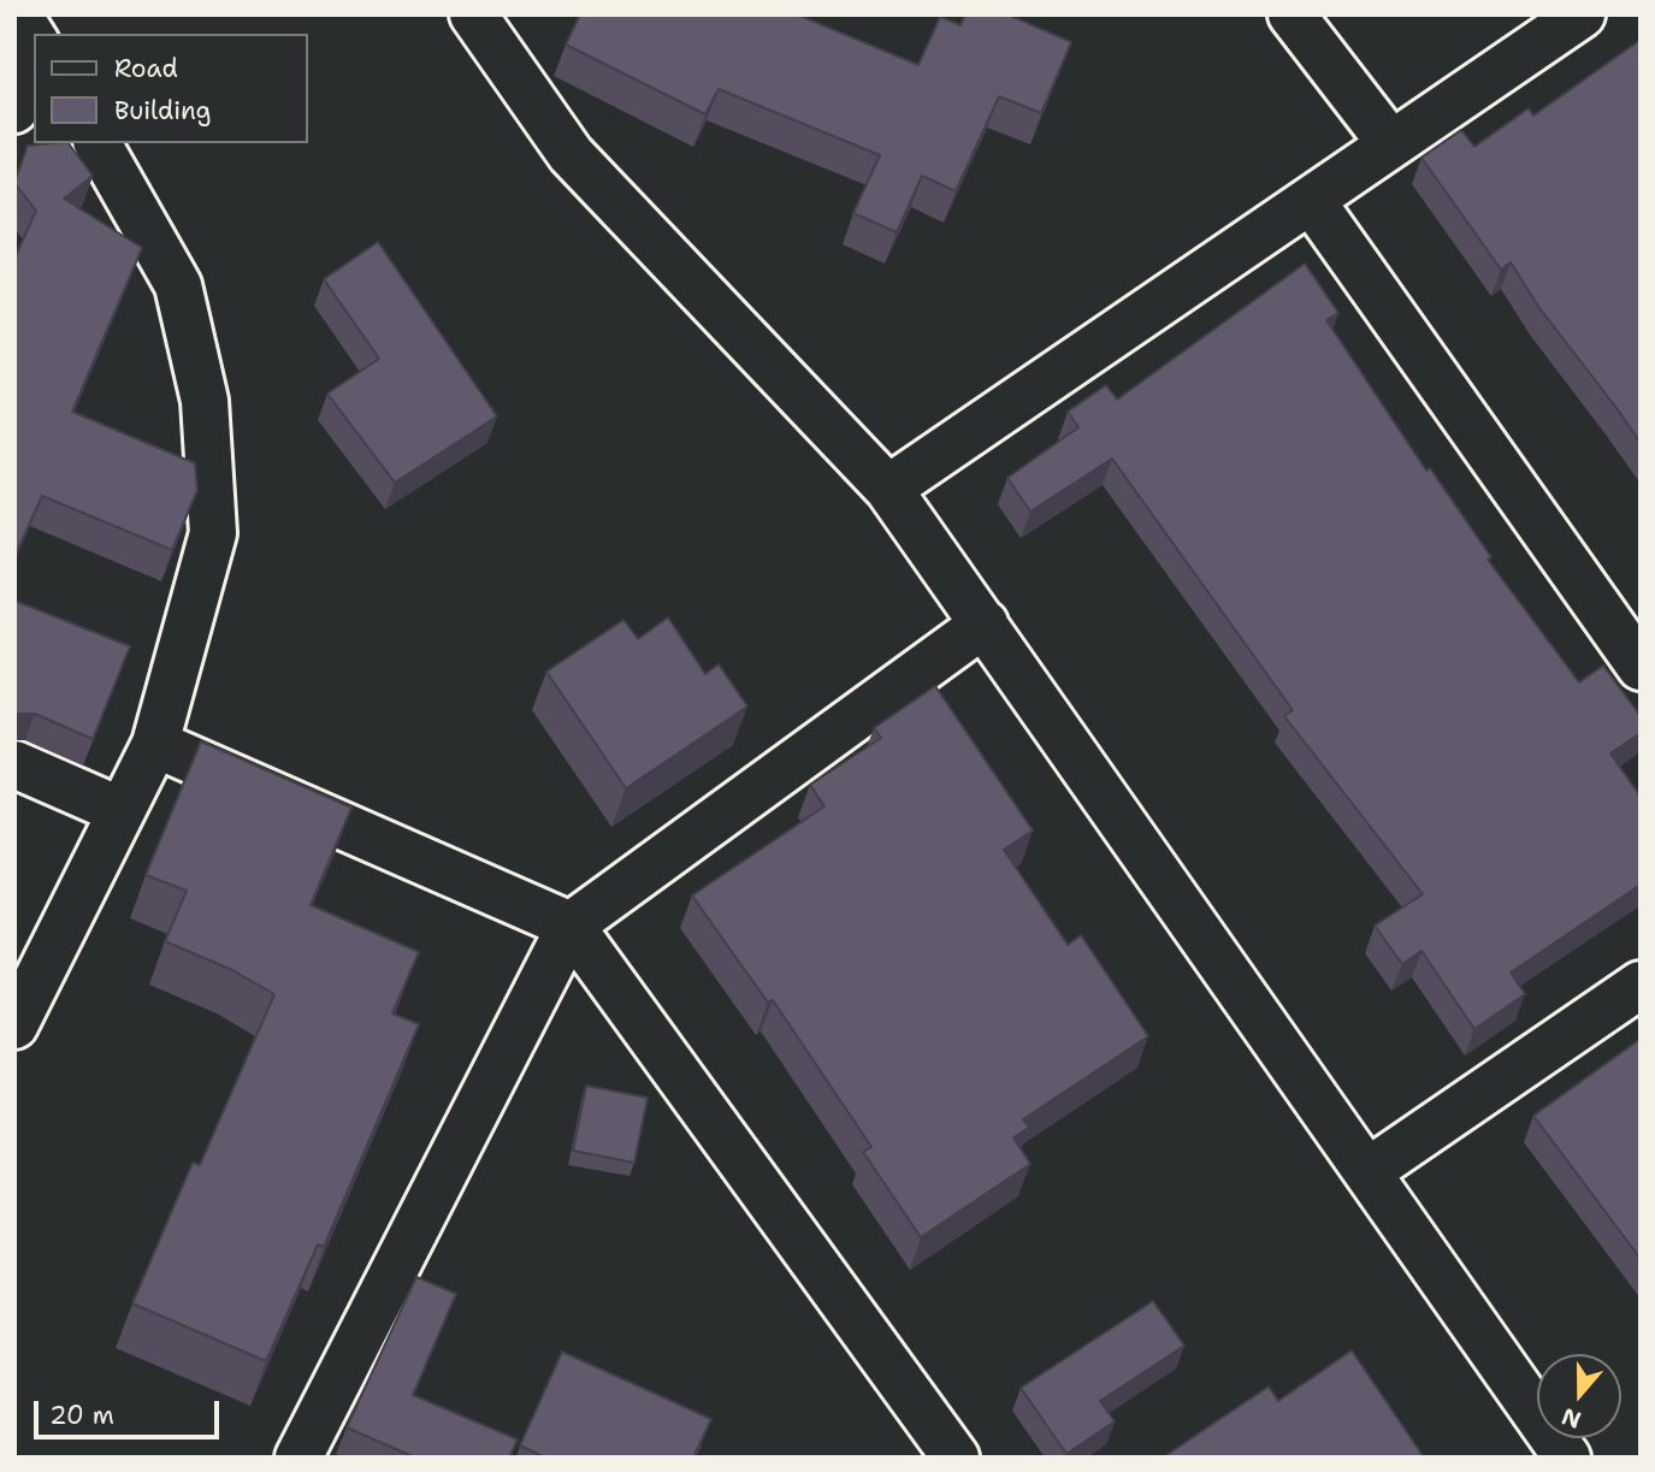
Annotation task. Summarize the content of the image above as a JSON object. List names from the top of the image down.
{
  "legend": ["Road", "Building"],
  "scale_bar": "20 m",
  "north": "bottom"
}
